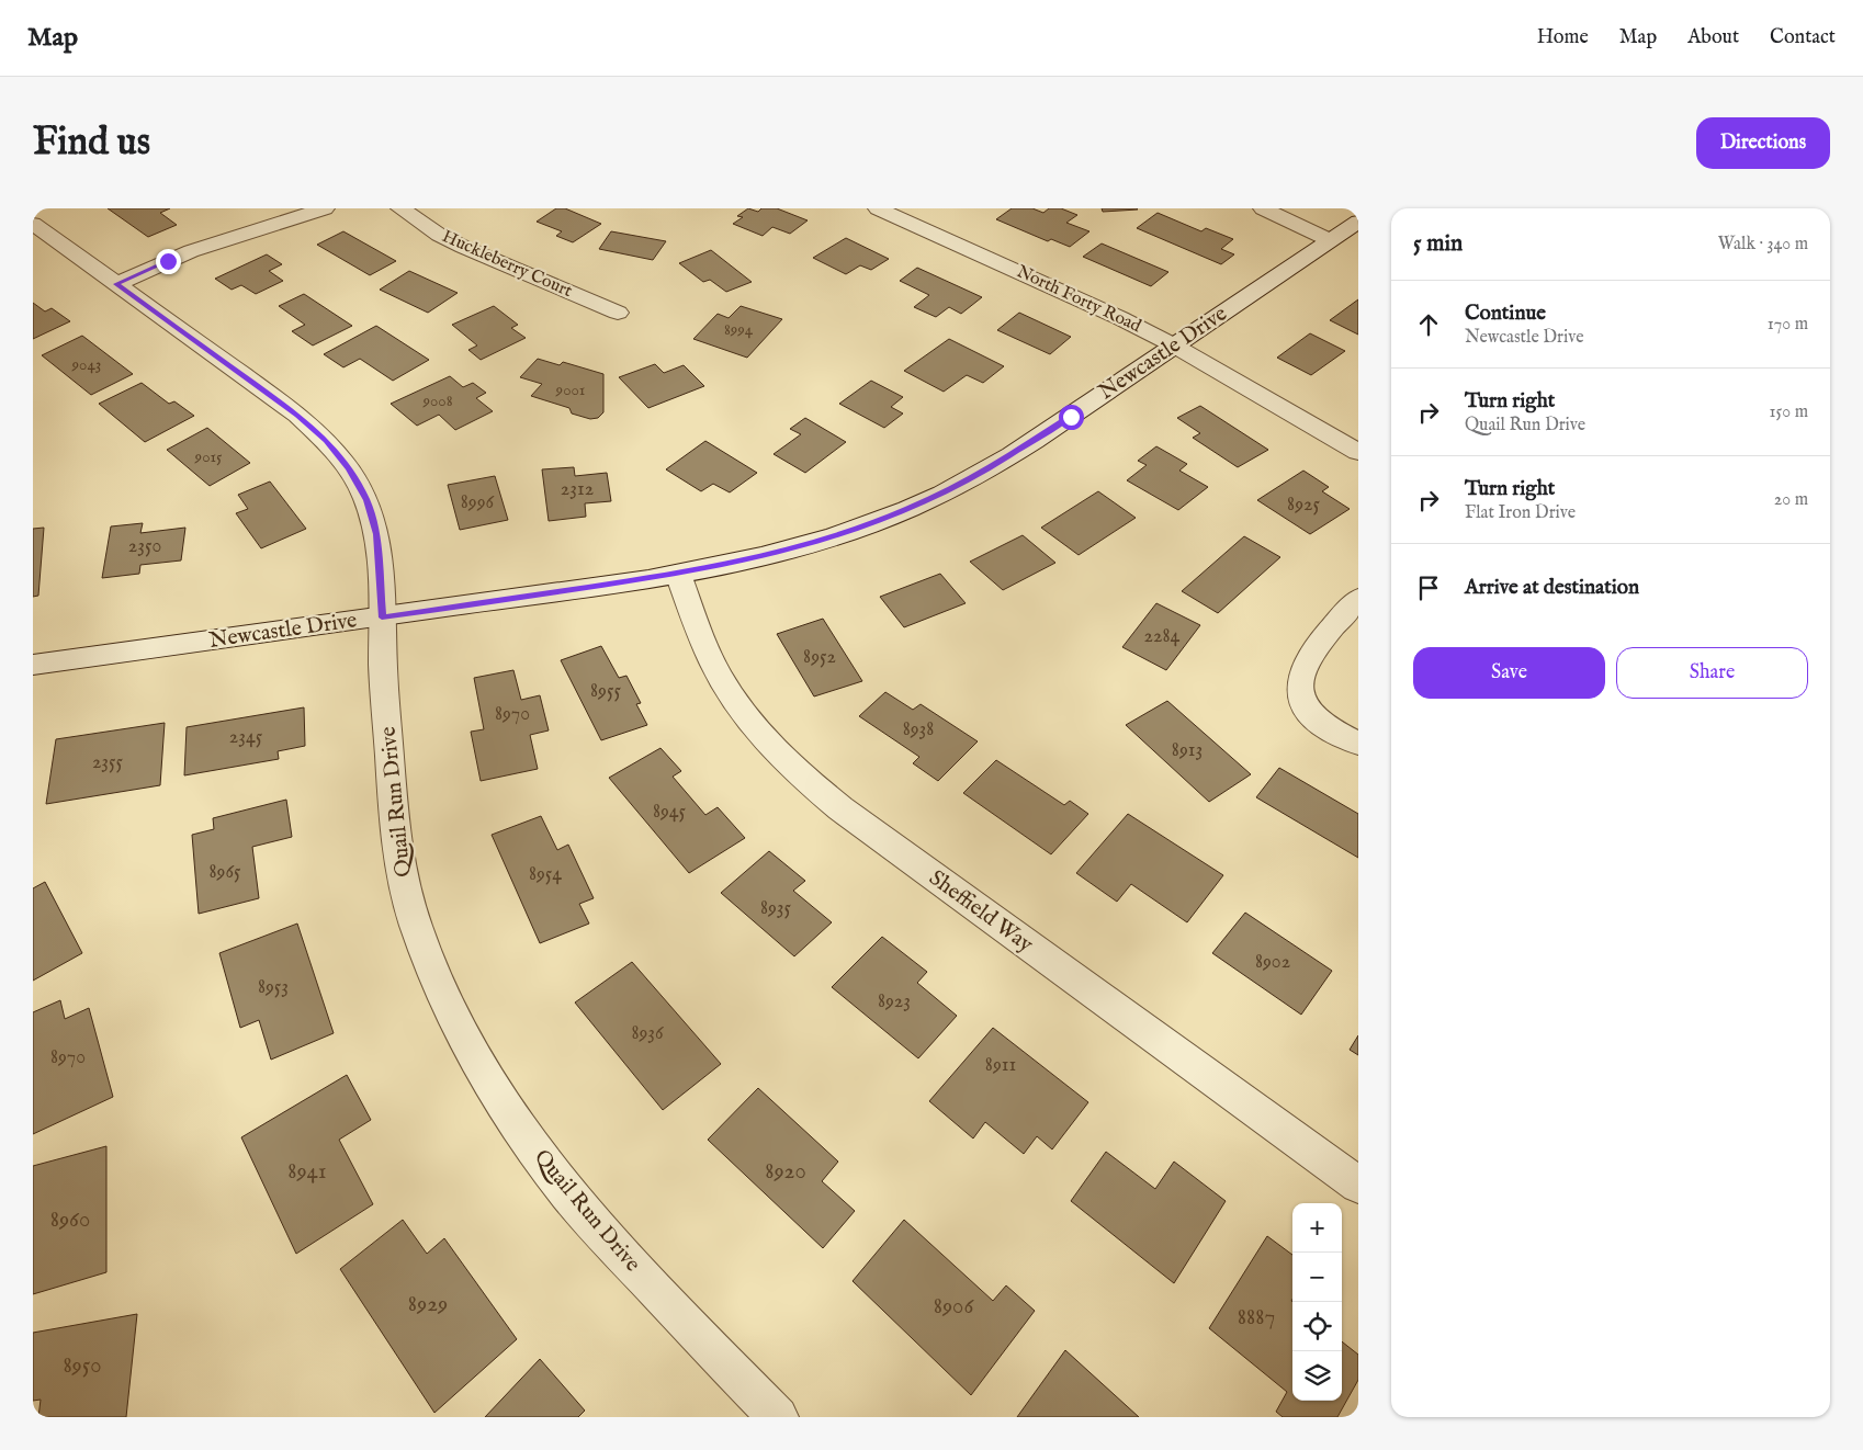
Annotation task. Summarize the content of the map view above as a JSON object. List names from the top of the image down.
{
  "streets": {
    "street": [
      "Huckleberry Court",
      "North Forty Road",
      "Newcastle Drive",
      "Quail Run Drive",
      "Sheffield Way"
    ]
  },
  "crossings": [
    ["North Forty Road", "Newcastle Drive"],
    ["Newcastle Drive", "Quail Run Drive"],
    ["Newcastle Drive", "Sheffield Way"]
  ],
  "house_numbers": [
    "8994",
    "9043",
    "9001",
    "9008",
    "9015",
    "2312",
    "8996",
    "8925",
    "2350",
    "2284",
    "8952",
    "8955",
    "8970",
    "8938",
    "2345",
    "8913",
    "2355",
    "8945",
    "8965",
    "8954",
    "8935",
    "8902",
    "8953",
    "8923",
    "8936",
    "8970",
    "8911",
    "8941",
    "8920",
    "8960",
    "8929",
    "8906",
    "8887",
    "8950"
  ],
  "page": {
    "header": "Map",
    "nav": [
      "Home",
      "Map",
      "About",
      "Contact"
    ],
    "buttons": [
      "Directions",
      ["Save", "Share"]
    ],
    "title": "Find us",
    "heading": ["5 min", "Walk · 340 m"],
    "list": [
      ["Continue", "Newcastle Drive", "170 m"],
      ["Turn right", "Quail Run Drive", "150 m"],
      ["Turn right", "Flat Iron Drive", "20 m"],
      "Arrive at destination"
    ],
    "map_buttons": ["+", "−"]
  }
}
